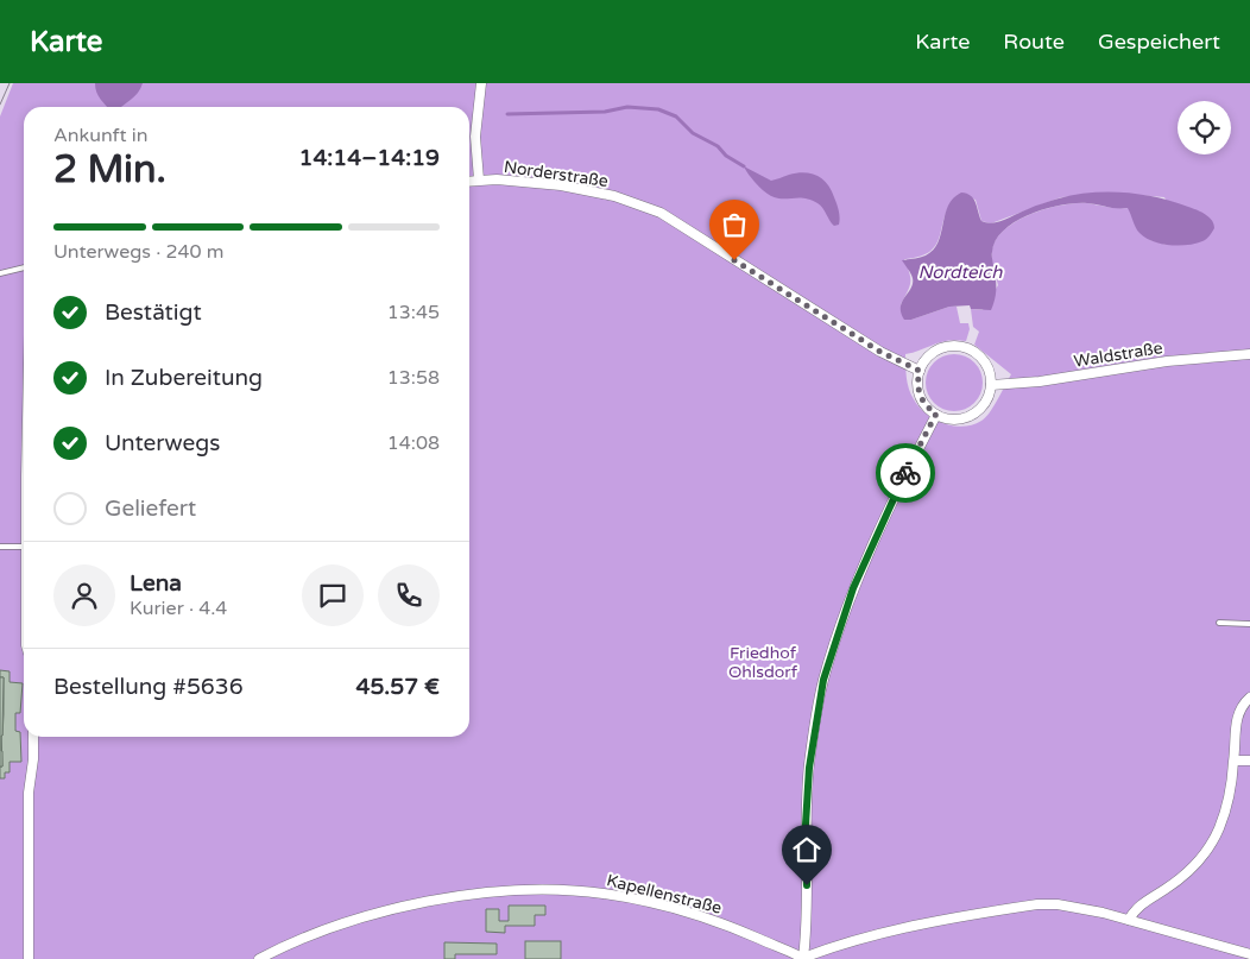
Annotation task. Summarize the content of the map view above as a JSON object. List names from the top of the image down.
{
  "streets": {
    "street": ["Norderstraße", "Waldstraße", "Kapellenstraße"]
  },
  "crossings": [
    ["Norderstraße", "Waldstraße"]
  ],
  "water": ["Nordteich"],
  "parks": ["Friedhof Ohlsdorf"],
  "page": {
    "header": "Karte",
    "nav": ["Karte", "Route", "Gespeichert"],
    "heading": ["2 Min.", "Ankunft in", "14:14–14:19"],
    "panel": [
      "Lena",
      "Kurier · 4.4",
      "Bestellung #5636",
      "45.57 €"
    ],
    "bar": "Unterwegs · 240 m",
    "list": [
      ["Bestätigt", "13:45"],
      ["In Zubereitung", "13:58"],
      ["Unterwegs", "14:08"],
      "Geliefert"
    ]
  }
}
